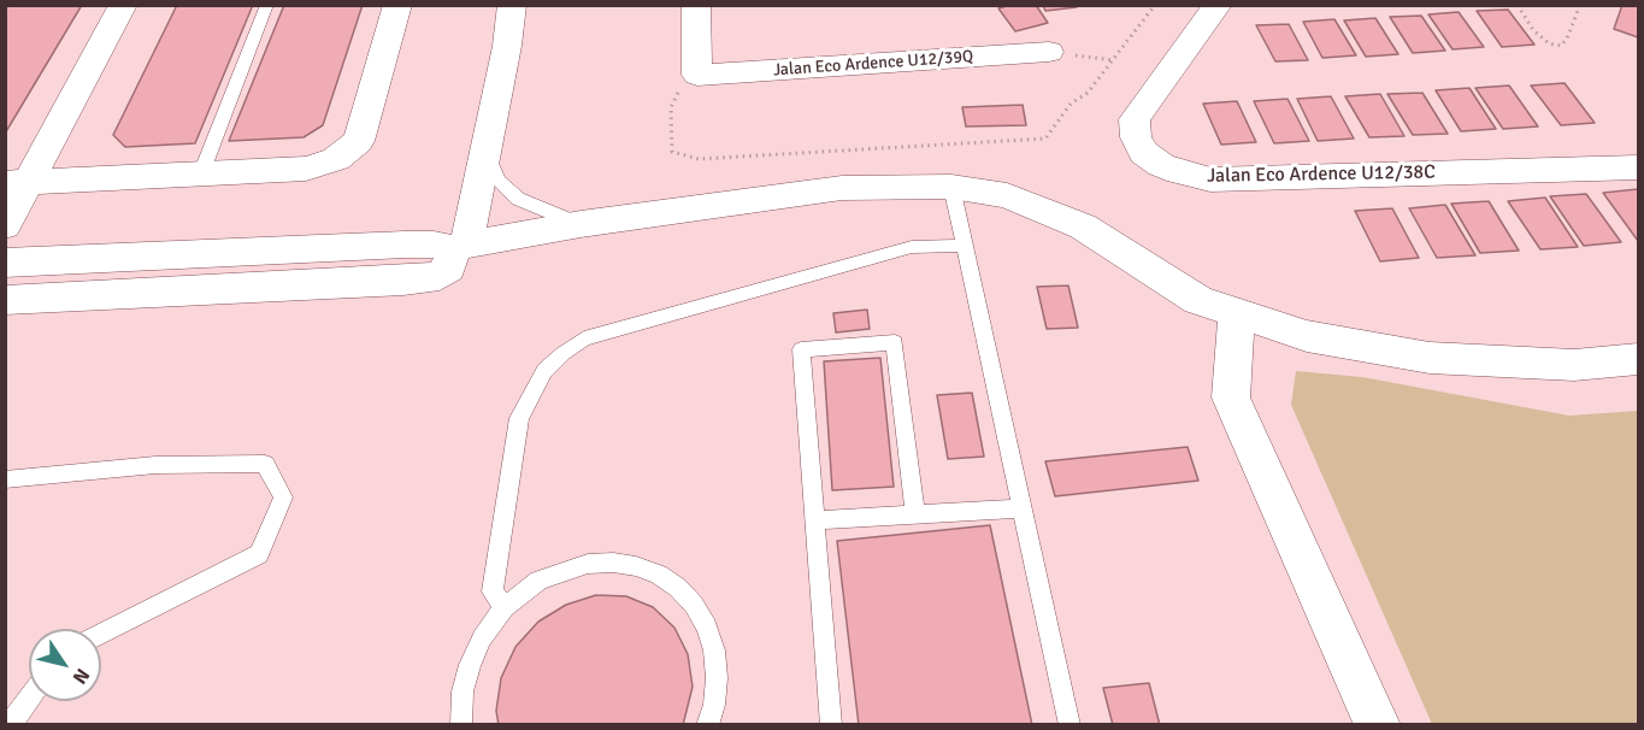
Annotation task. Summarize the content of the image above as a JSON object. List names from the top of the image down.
{
  "streets": {
    "street": ["Jalan Eco Ardence U12/39Q", "Jalan Eco Ardence U12/38C"]
  },
  "north": "bottom right"
}
